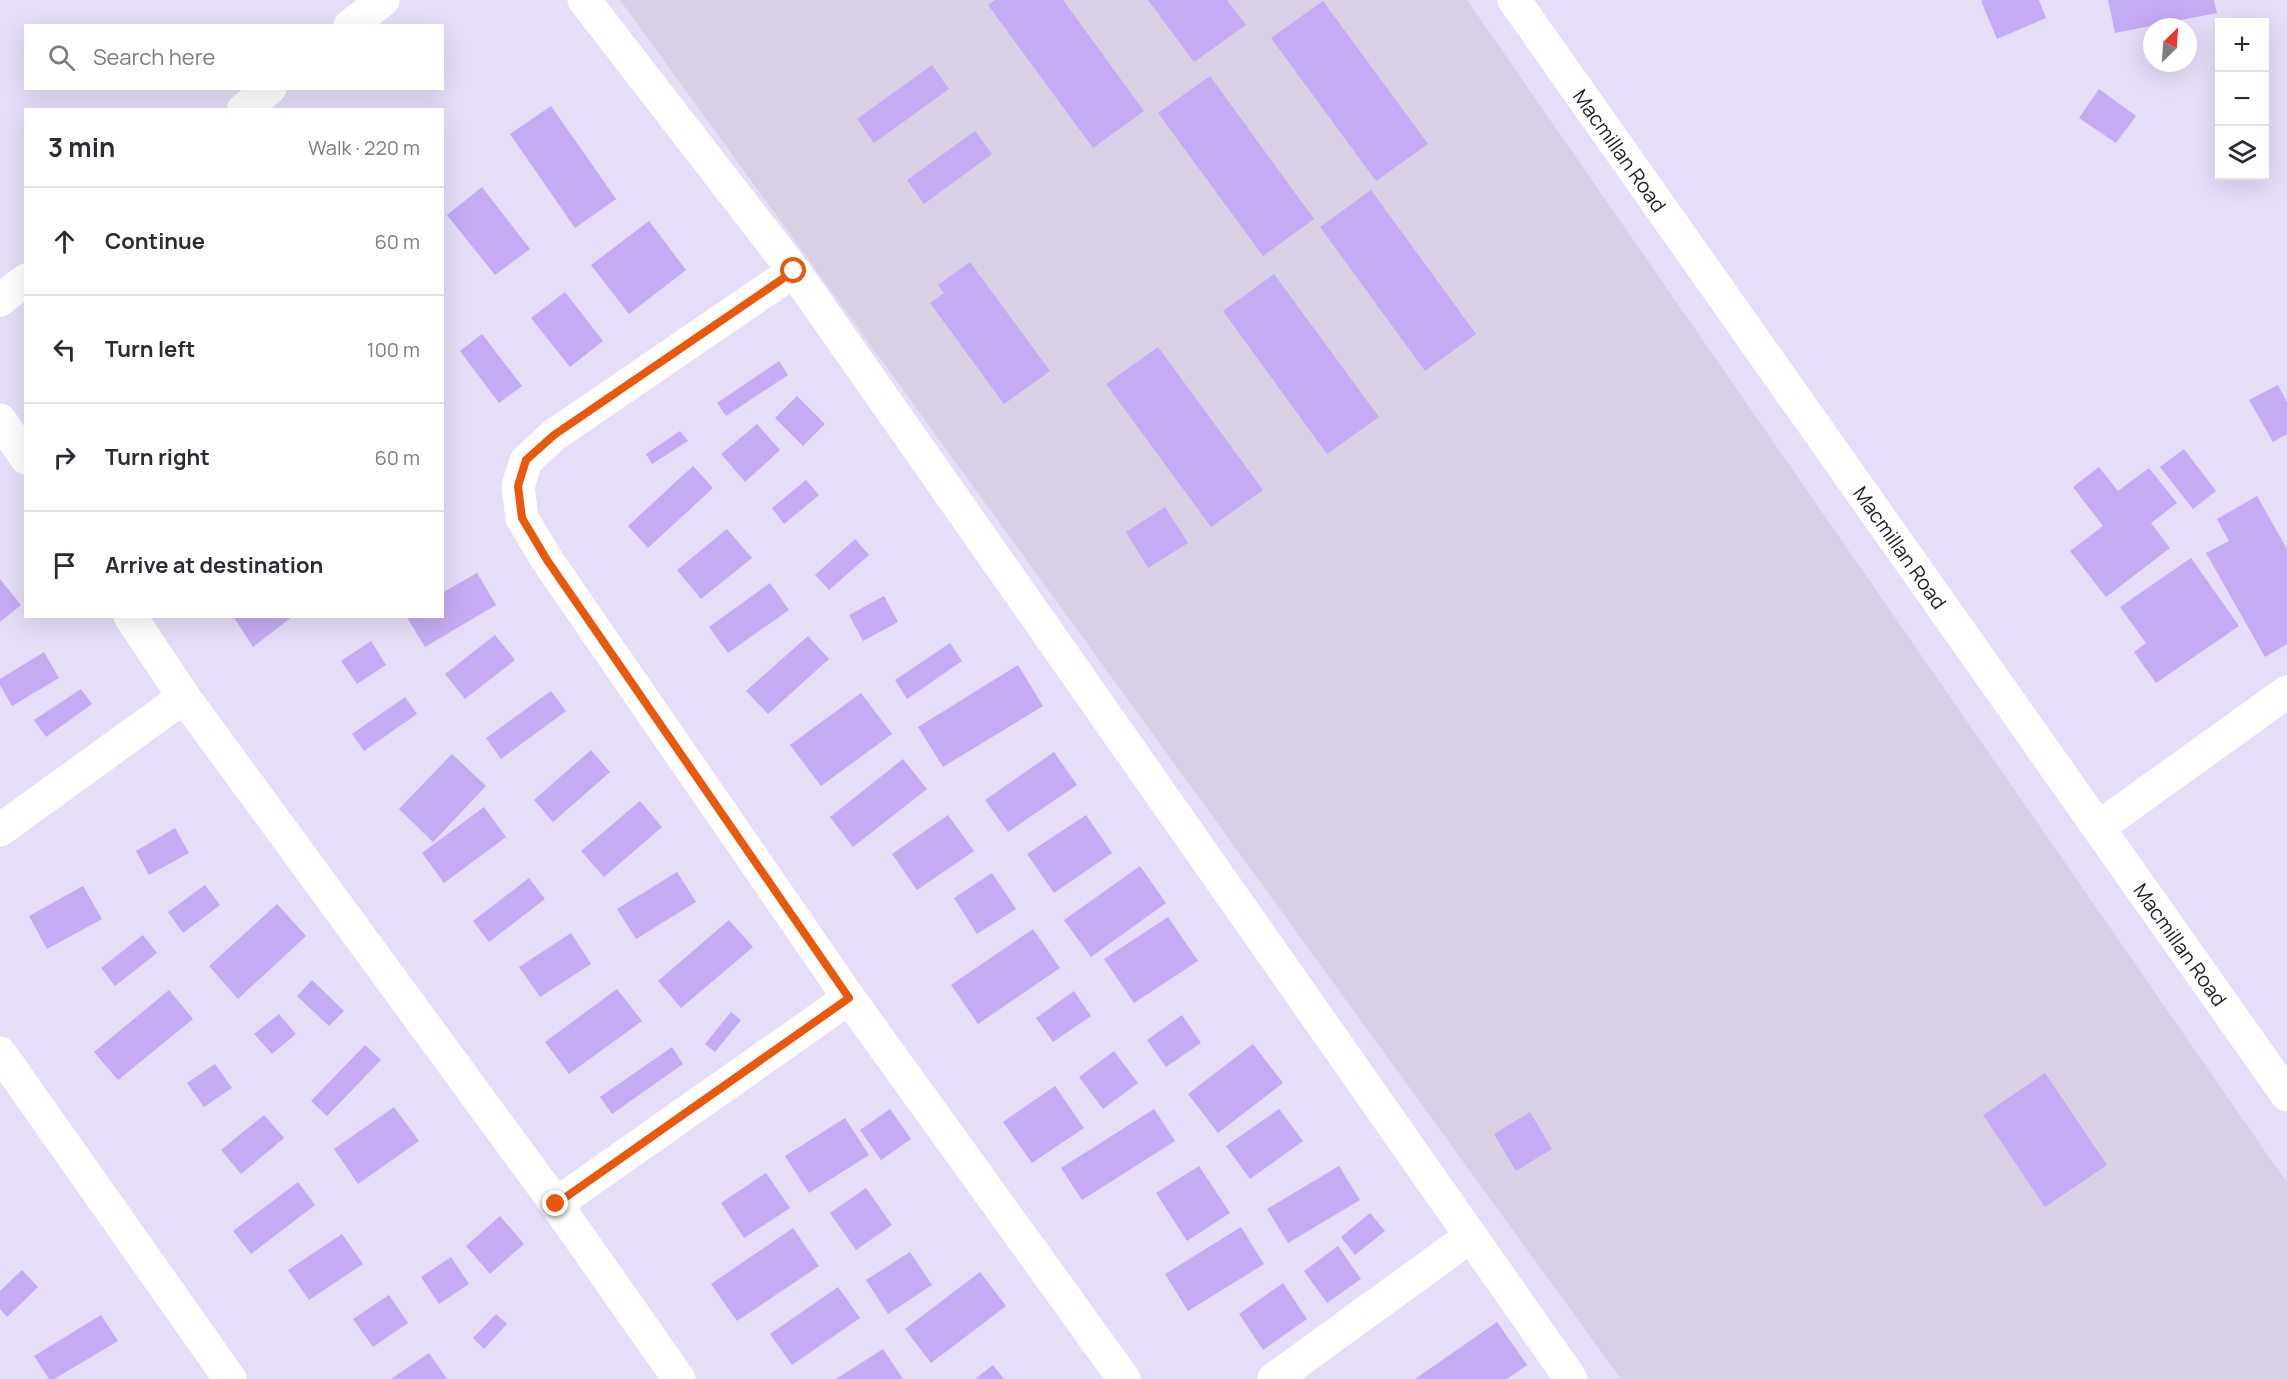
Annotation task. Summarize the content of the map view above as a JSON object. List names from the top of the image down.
{
  "streets": {
    "street": ["Macmillan Road"]
  },
  "north": "top right",
  "page": {
    "map_buttons": ["+", "−"],
    "search": "Search here",
    "heading": ["3 min", "Walk · 220 m"],
    "list": [
      ["Continue", "60 m"],
      ["Turn left", "100 m"],
      ["Turn right", "60 m"],
      "Arrive at destination"
    ]
  }
}
